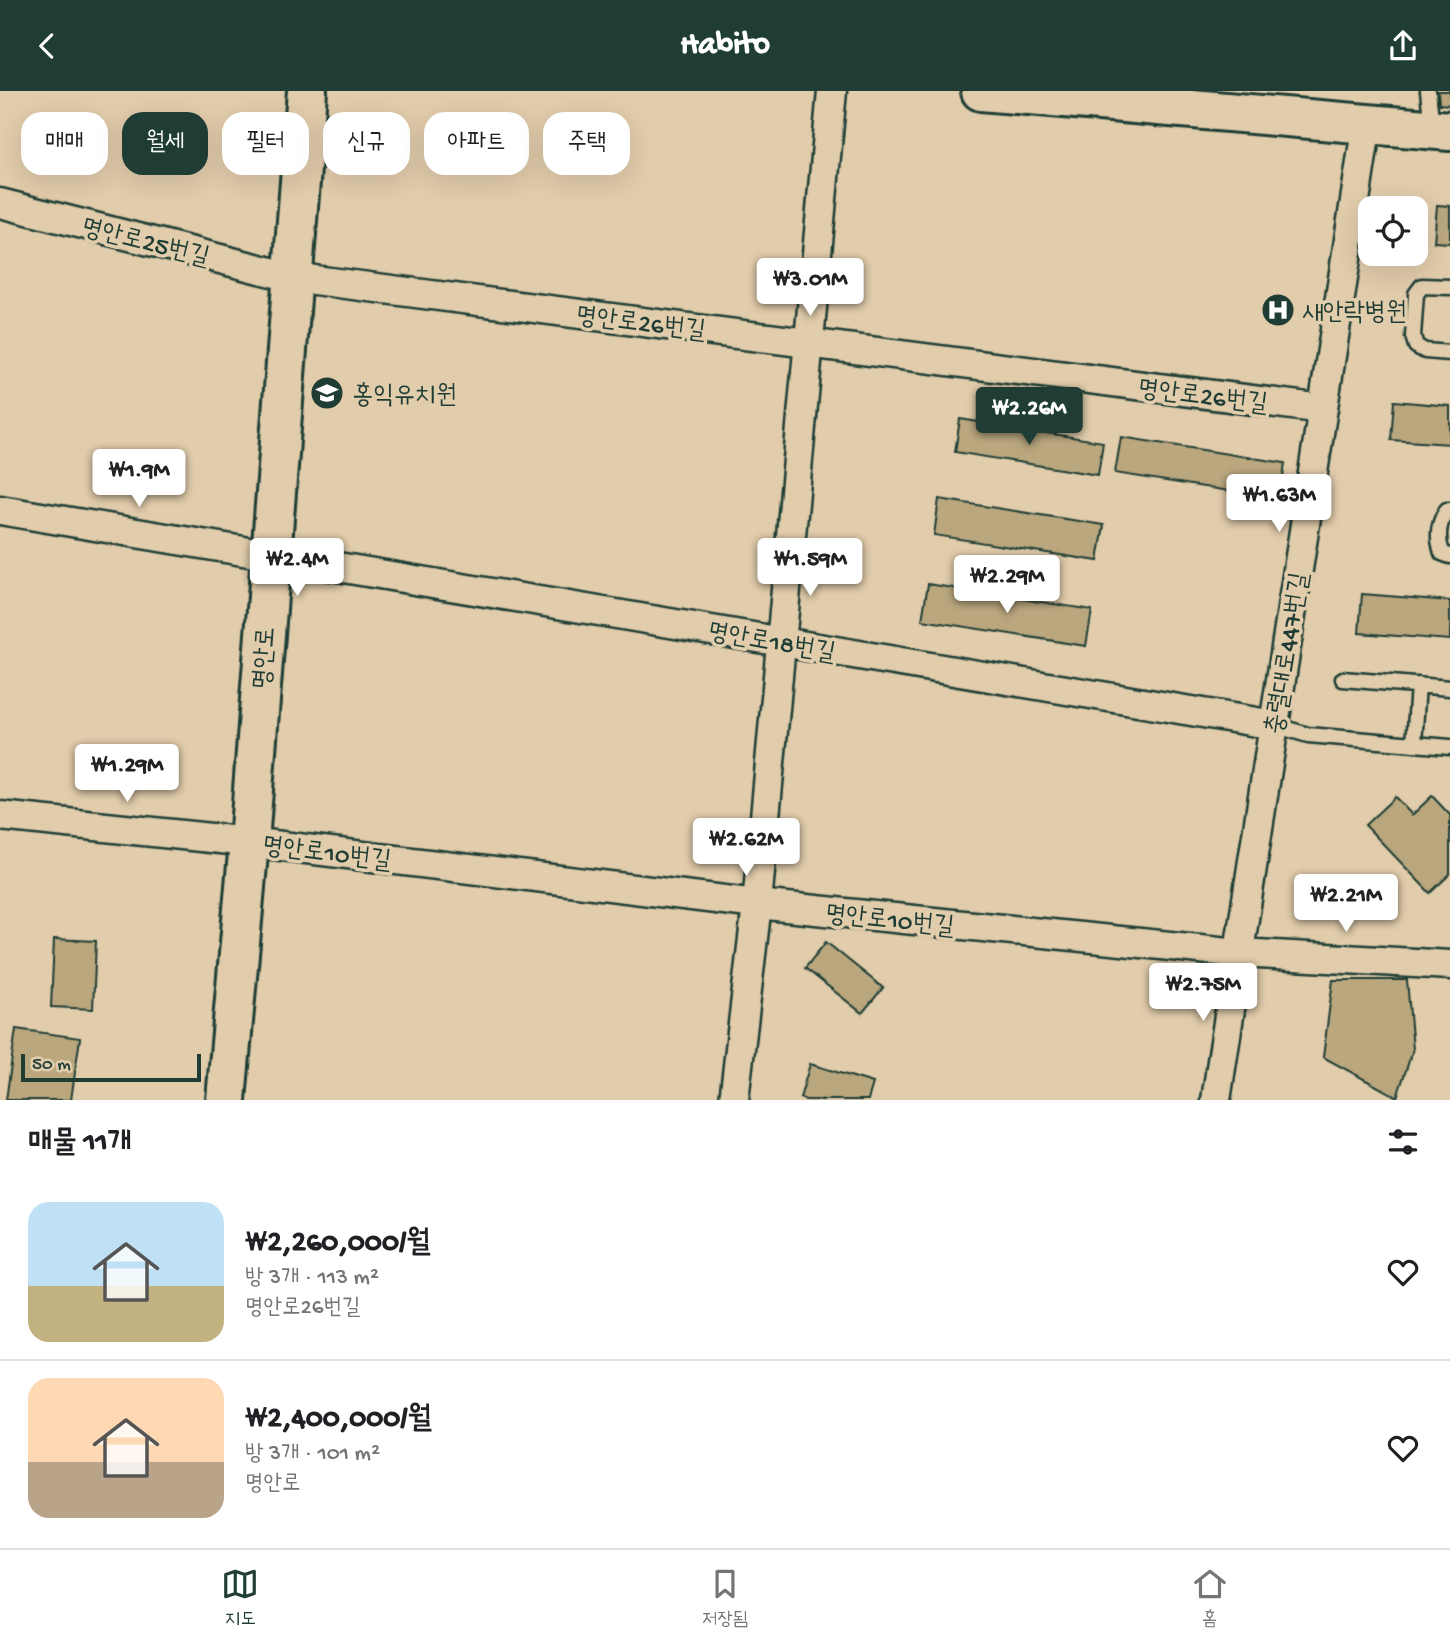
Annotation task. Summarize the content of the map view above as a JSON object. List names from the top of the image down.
{
  "streets": {
    "main road": ["명안로"],
    "street": [
      "명안로25번길",
      "명안로26번길",
      "명안로18번길",
      "충렬대로447번길",
      "명안로10번길"
    ]
  },
  "crossings": [
    ["명안로25번길", "명안로26번길"],
    ["명안로25번길", "명안로"],
    ["명안로26번길", "충렬대로447번길"],
    ["명안로26번길", "명안로"],
    ["명안로18번길", "충렬대로447번길"],
    ["명안로18번길", "명안로"],
    ["충렬대로447번길", "명안로10번길"],
    ["명안로", "명안로10번길"]
  ],
  "places": {
    "hospital": ["새안락병원"],
    "school or university": ["홍익유치원"]
  },
  "scale_bar": "50 m",
  "page": {
    "header": "Habito",
    "chip": [
      "매매",
      "월세",
      "필터",
      "신규",
      "아파트",
      "주택"
    ],
    "price": [
      "₩3.01M",
      "₩2.26M",
      "₩1.9M",
      "₩1.63M",
      "₩2.4M",
      "₩1.59M",
      "₩2.29M",
      "₩1.29M",
      "₩2.62M",
      "₩2.21M",
      "₩2.75M"
    ],
    "scale": "50 m",
    "heading": "매물 11개",
    "list": [
      {
        "name": "₩2,260,000/월",
        "note": "방 3개 · 113 m² · 명안로26번길"
      },
      {
        "name": "₩2,400,000/월",
        "note": "방 3개 · 101 m² · 명안로"
      }
    ],
    "tabs": ["지도", "저장됨", "홈"]
  }
}
